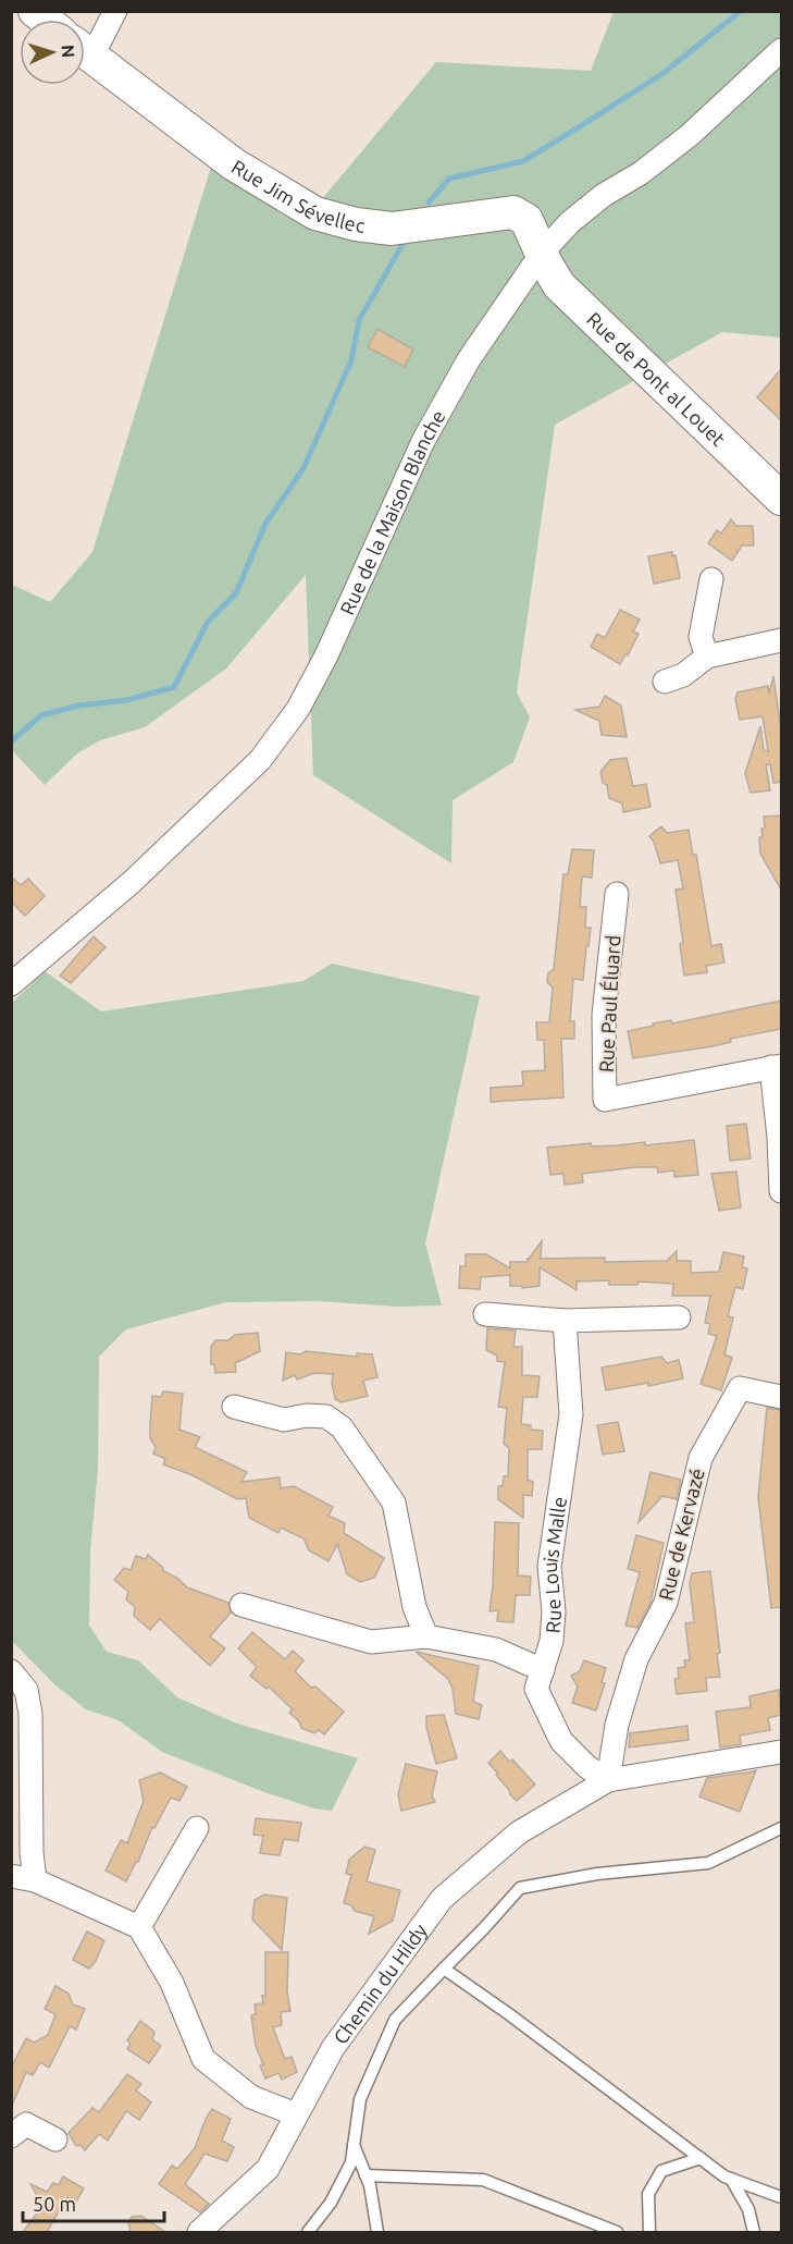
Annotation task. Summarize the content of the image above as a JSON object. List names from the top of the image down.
{
  "streets": {
    "street": [
      "Rue Jim Sévellec",
      "Rue de Pont al Louet",
      "Rue de la Maison Blanche",
      "Rue Paul Éluard",
      "Rue de Kervazé",
      "Rue Louis Malle",
      "Chemin du Hildy"
    ]
  },
  "crossings": [
    ["Rue Jim Sévellec", "Rue de Pont al Louet"],
    ["Rue Jim Sévellec", "Rue de la Maison Blanche"],
    ["Rue de Pont al Louet", "Rue de la Maison Blanche"],
    ["Rue de Kervazé", "Rue Louis Malle"],
    ["Rue de Kervazé", "Chemin du Hildy"],
    ["Rue Louis Malle", "Chemin du Hildy"]
  ],
  "scale_bar": "50 m",
  "north": "right"
}
